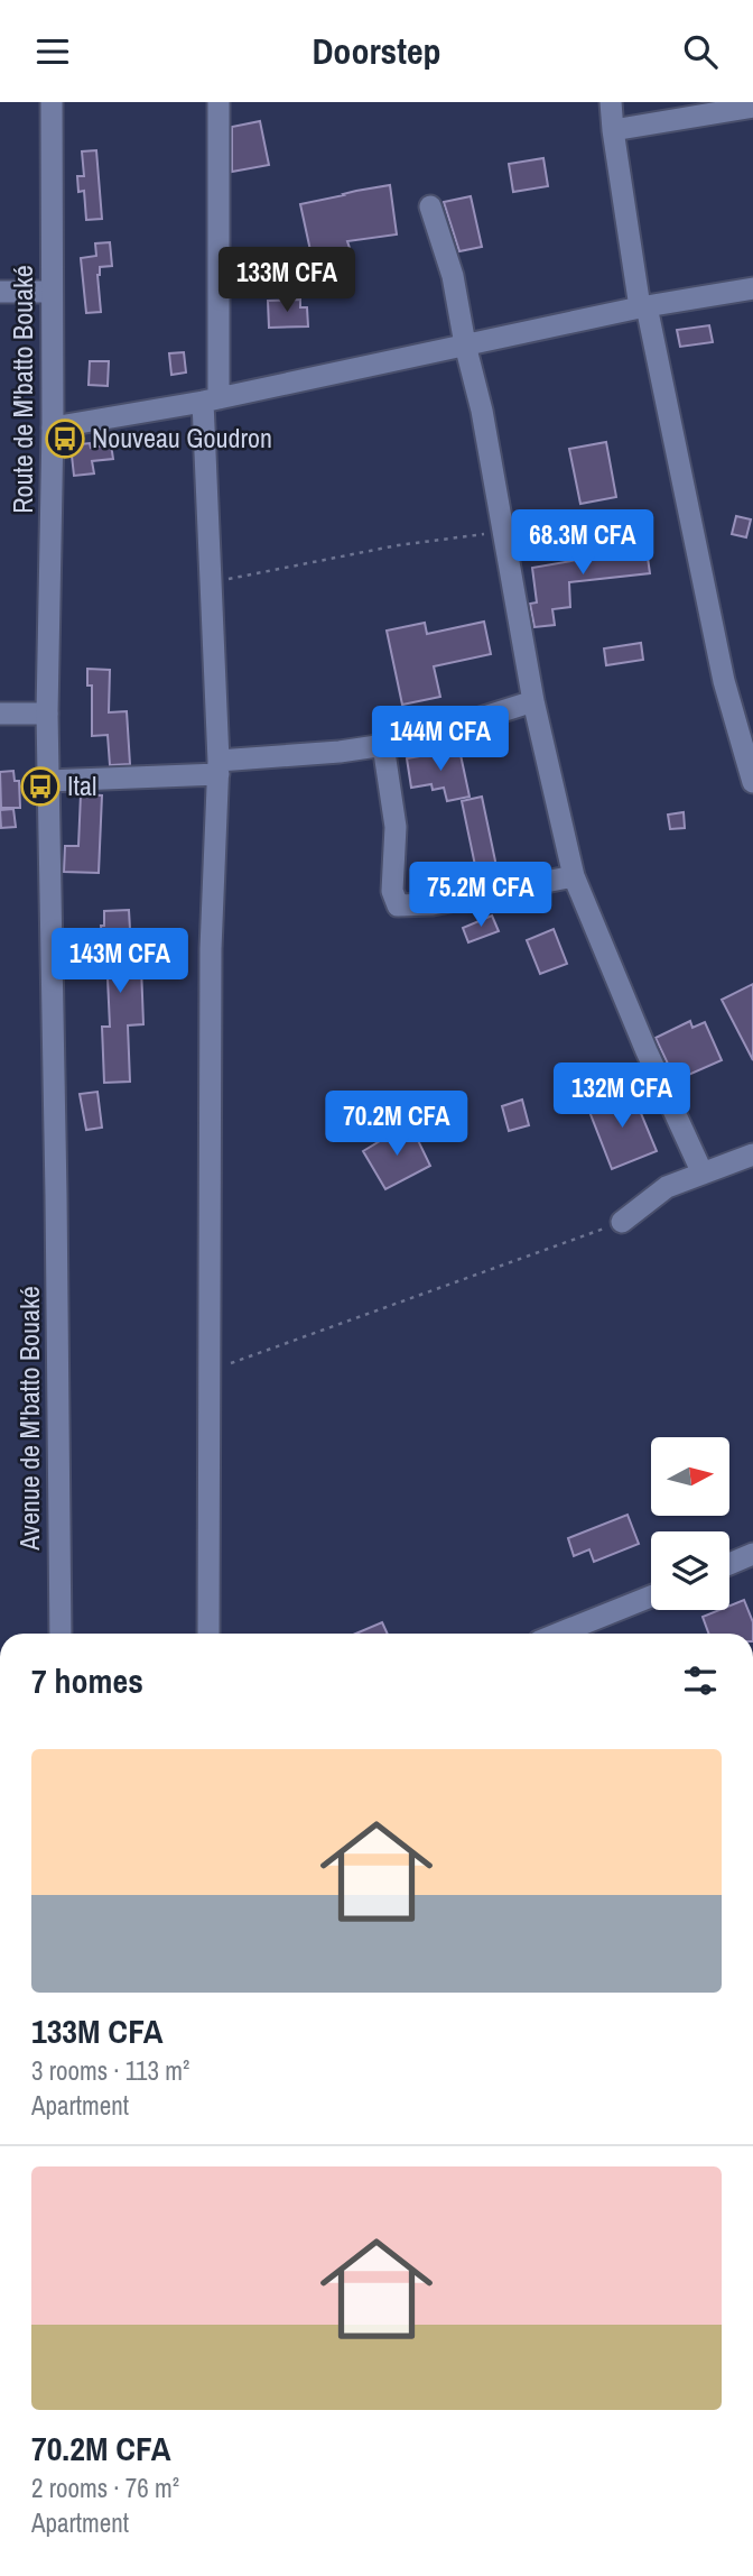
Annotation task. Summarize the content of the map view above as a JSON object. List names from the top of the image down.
{
  "streets": {
    "street": ["Route de M'batto Bouaké", "Avenue de M'batto Bouaké"]
  },
  "crossings": [
    ["Route de M'batto Bouaké", "Avenue de M'batto Bouaké"]
  ],
  "places": {
    "bus stop": ["Nouveau Goudron", "Ital"]
  },
  "north": "right",
  "page": {
    "header": "Doorstep",
    "price": [
      "133M CFA",
      "68.3M CFA",
      "144M CFA",
      "75.2M CFA",
      "143M CFA",
      "132M CFA",
      "70.2M CFA"
    ],
    "heading": "7 homes",
    "list": [
      {
        "name": "133M CFA",
        "note": "3 rooms · 113 m² · Apartment"
      },
      {
        "name": "70.2M CFA",
        "note": "2 rooms · 76 m² · Apartment"
      }
    ]
  }
}
